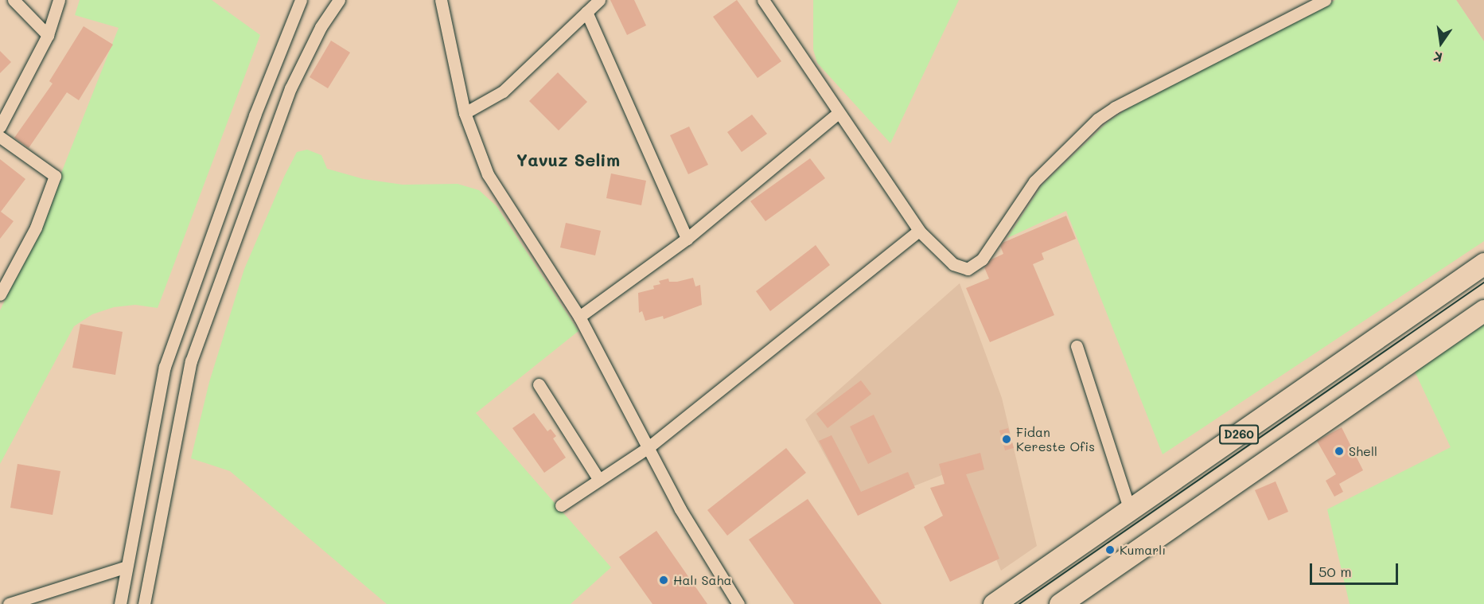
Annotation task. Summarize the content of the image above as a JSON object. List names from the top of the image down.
{
  "streets": {
    "highway": ["D260"]
  },
  "districts": ["Yavuz Selim"],
  "places": [
    "Fidan Kereste Ofis",
    "Shell",
    "Kumarlı",
    "Halı Saha"
  ],
  "scale_bar": "50 m",
  "north": "bottom"
}
